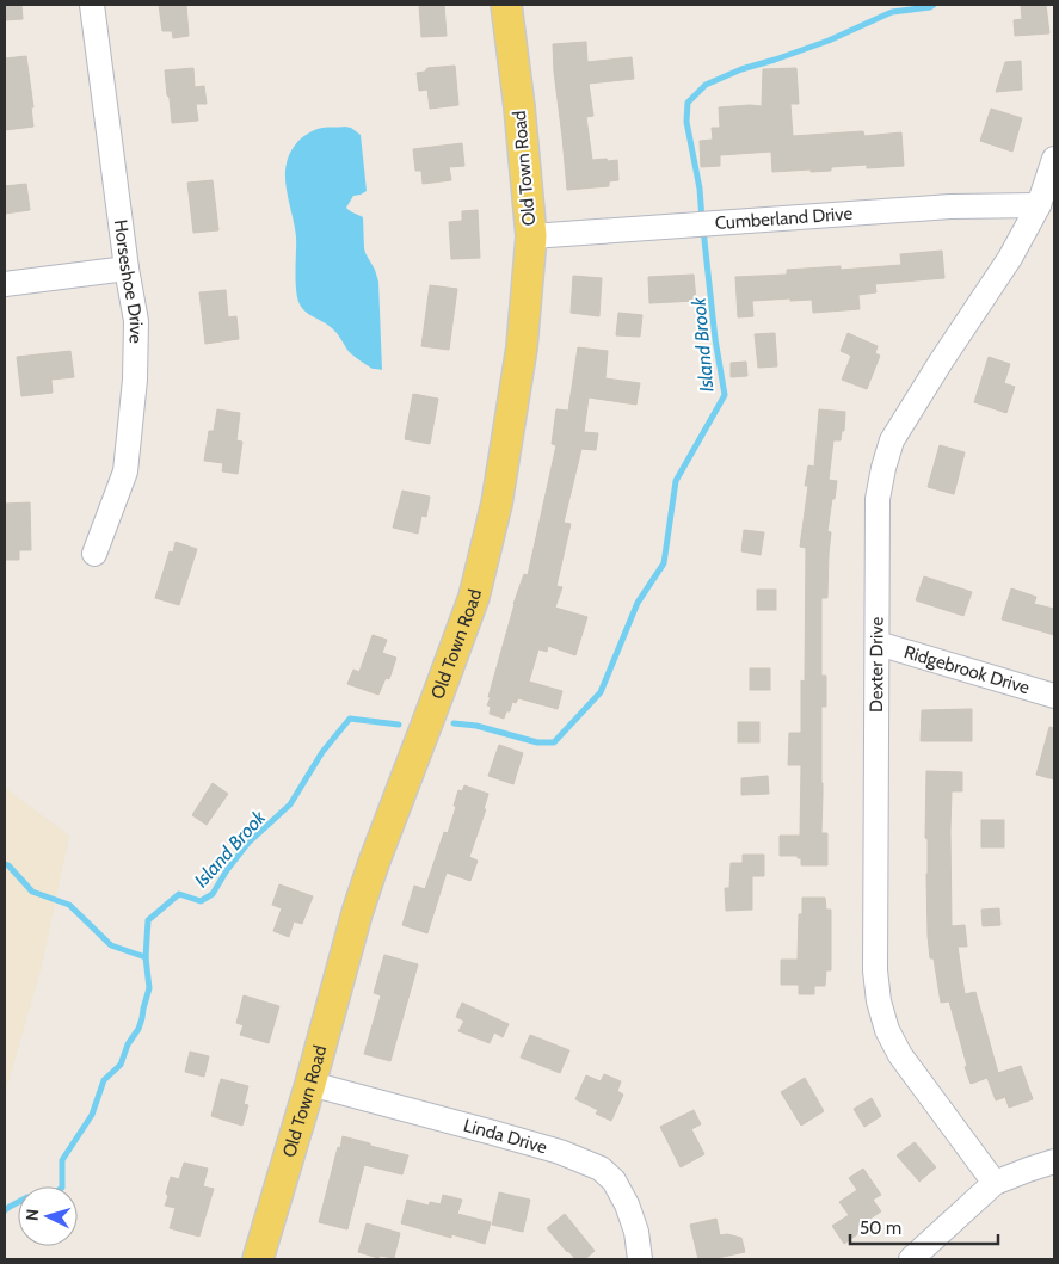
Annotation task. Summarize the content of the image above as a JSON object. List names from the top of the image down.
{
  "streets": {
    "main road": ["Old Town Road"],
    "street": [
      "Cumberland Drive",
      "Horseshoe Drive",
      "Dexter Drive",
      "Ridgebrook Drive",
      "Linda Drive"
    ]
  },
  "crossings": [
    ["Old Town Road", "Cumberland Drive"],
    ["Old Town Road", "Linda Drive"],
    ["Cumberland Drive", "Dexter Drive"],
    ["Dexter Drive", "Ridgebrook Drive"]
  ],
  "water": ["Island Brook"],
  "scale_bar": "50 m",
  "north": "left"
}
